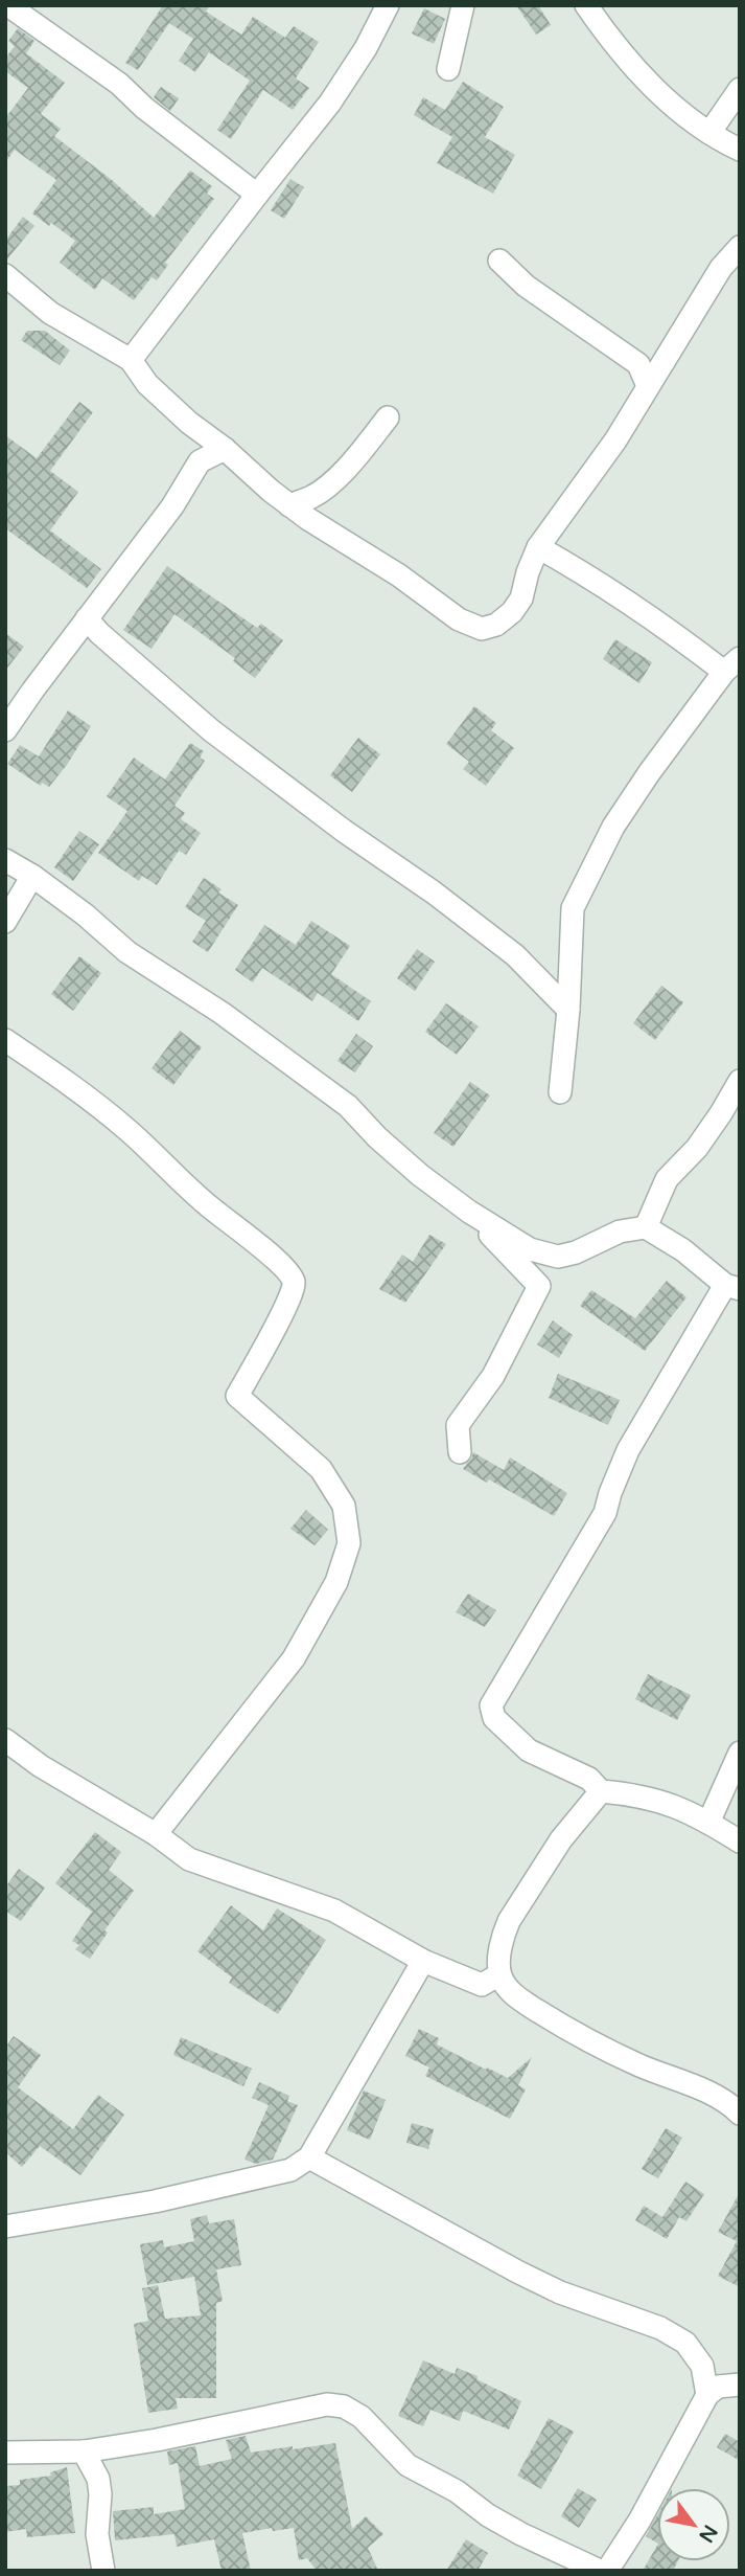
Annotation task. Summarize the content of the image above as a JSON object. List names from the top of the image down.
{
  "north": "bottom right"
}
